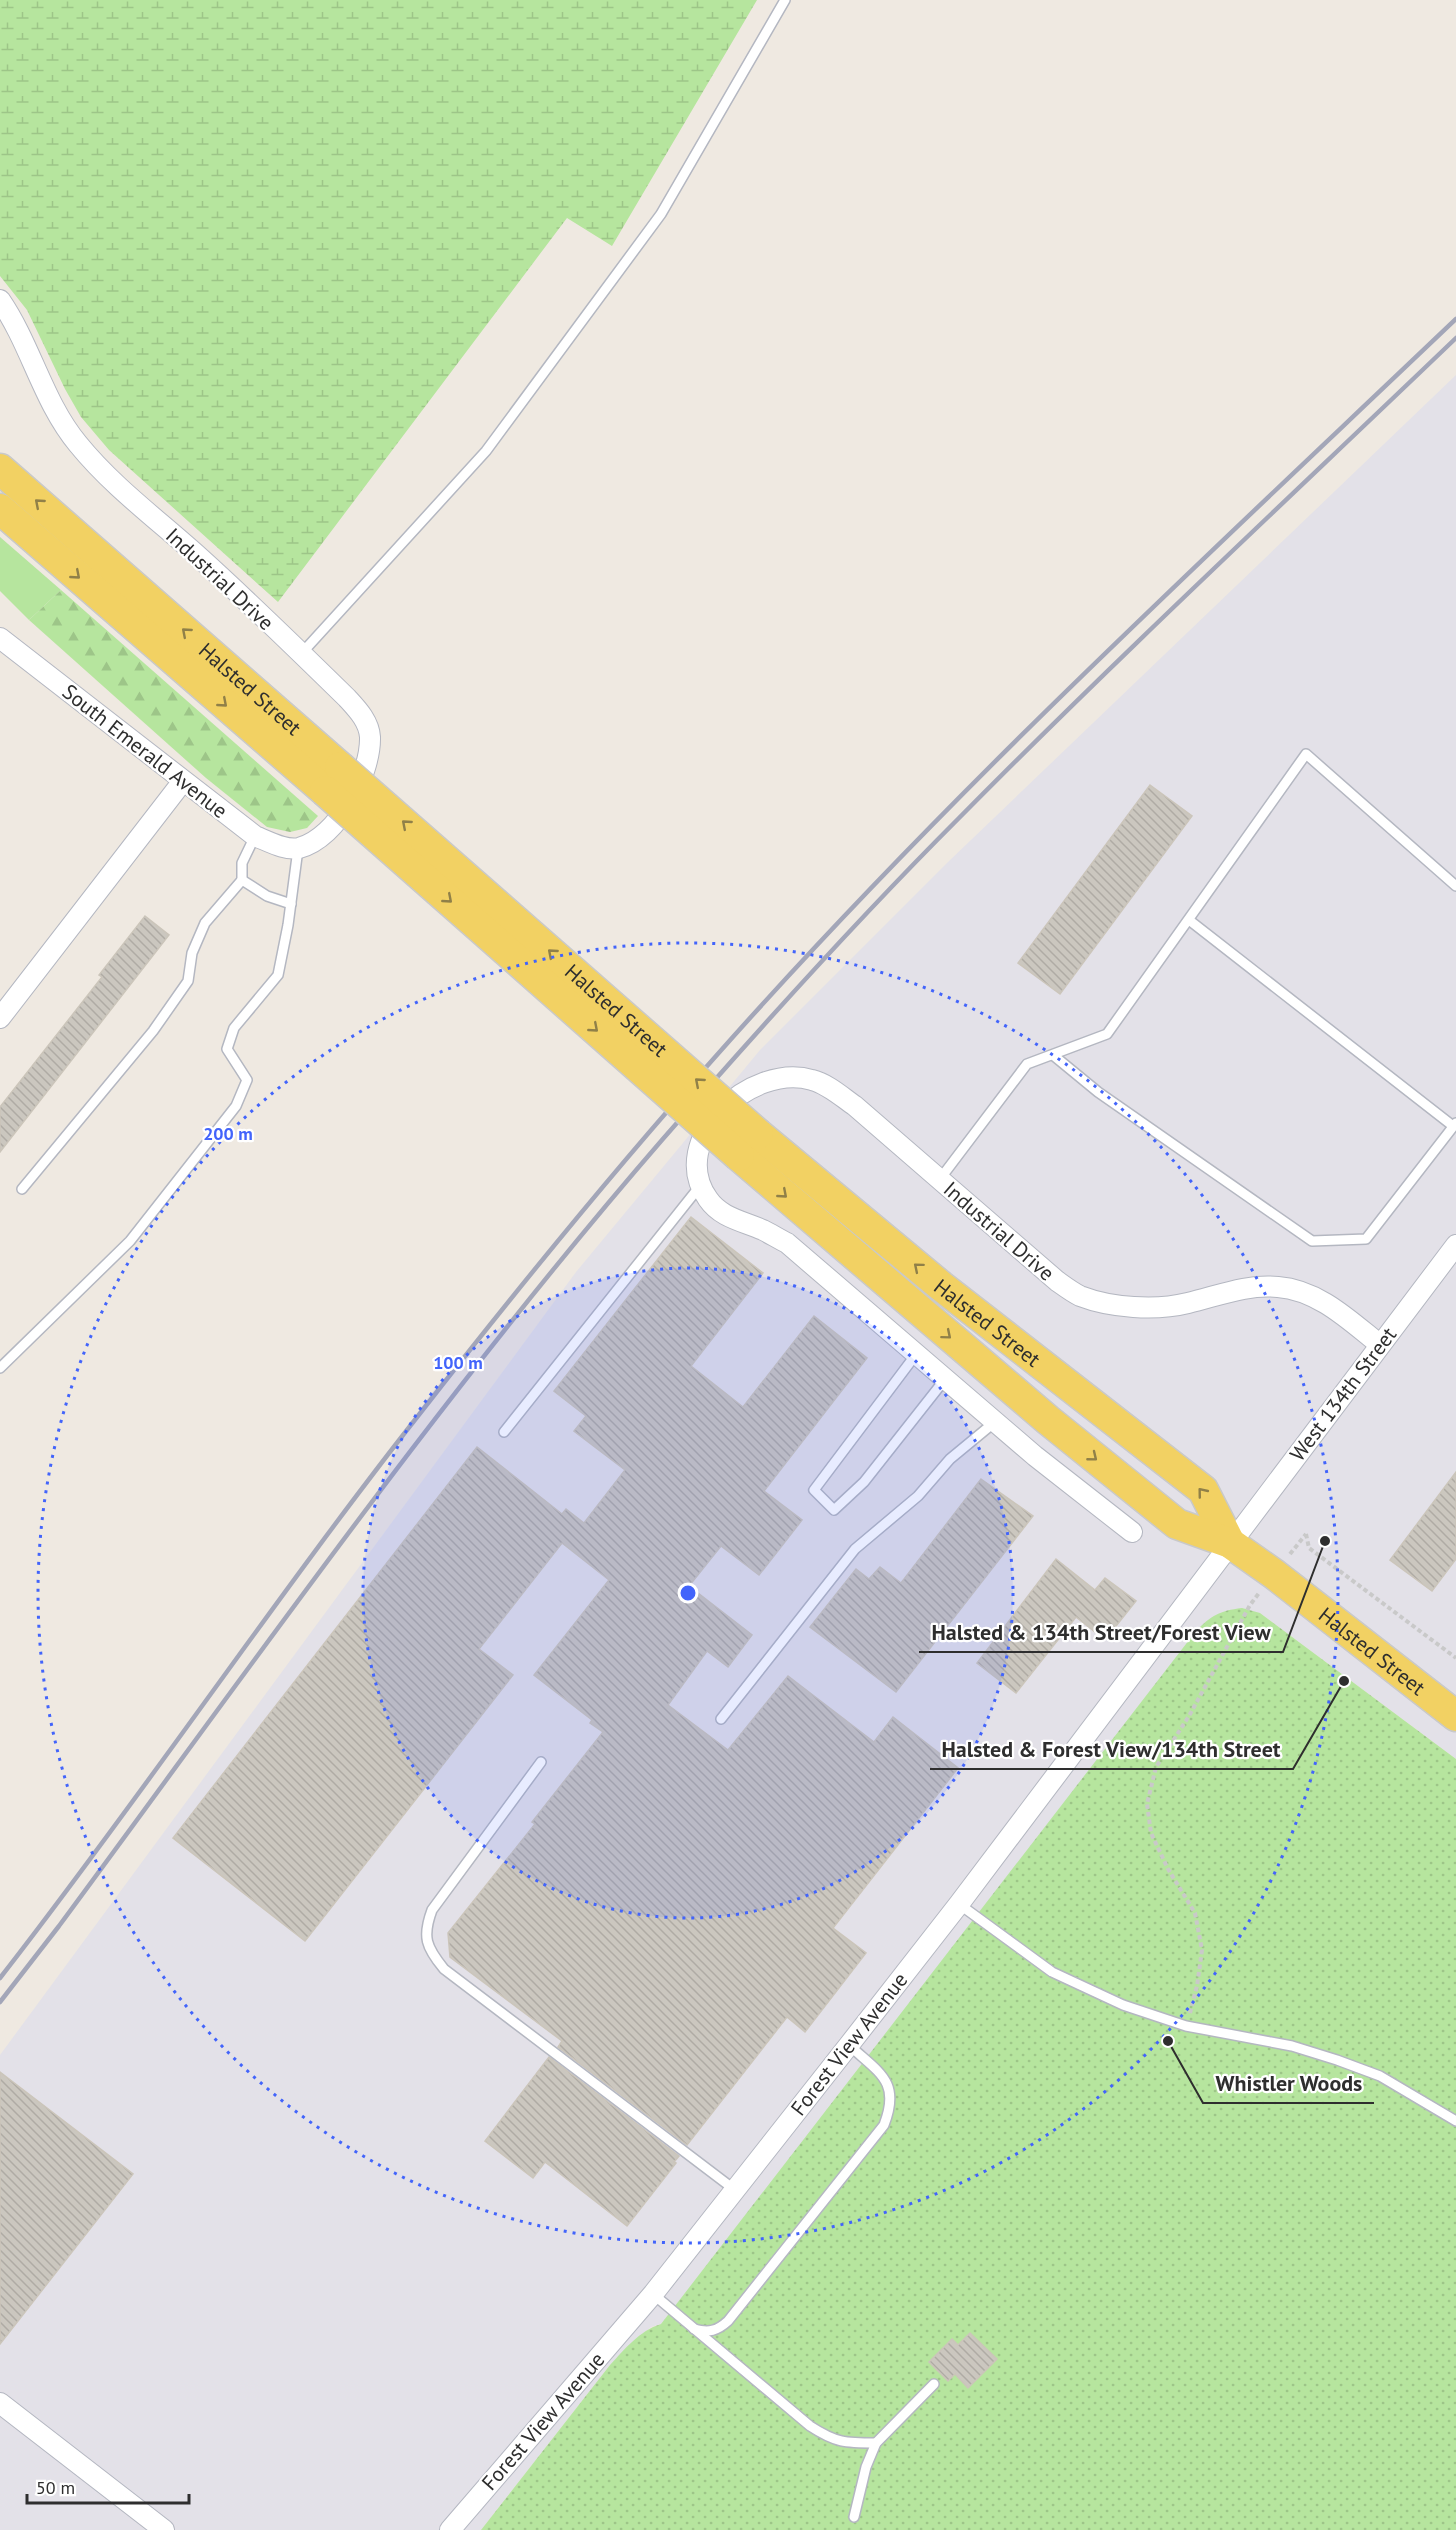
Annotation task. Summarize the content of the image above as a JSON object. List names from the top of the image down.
{
  "streets": {
    "main road": ["Halsted Street"],
    "street": [
      "Industrial Drive",
      "South Emerald Avenue",
      "West 134th Street",
      "Forest View Avenue"
    ]
  },
  "crossings": [
    ["Industrial Drive", "South Emerald Avenue"],
    ["Industrial Drive", "West 134th Street"],
    ["Halsted Street", "West 134th Street"],
    ["Halsted Street", "Forest View Avenue"],
    ["West 134th Street", "Forest View Avenue"]
  ],
  "places": ["Halsted & 134th Street/Forest View", "Halsted & Forest View/134th Street", "Whistler Woods"],
  "scale_bar": "50 m",
  "rings": ["200 m", "100 m"]
}
